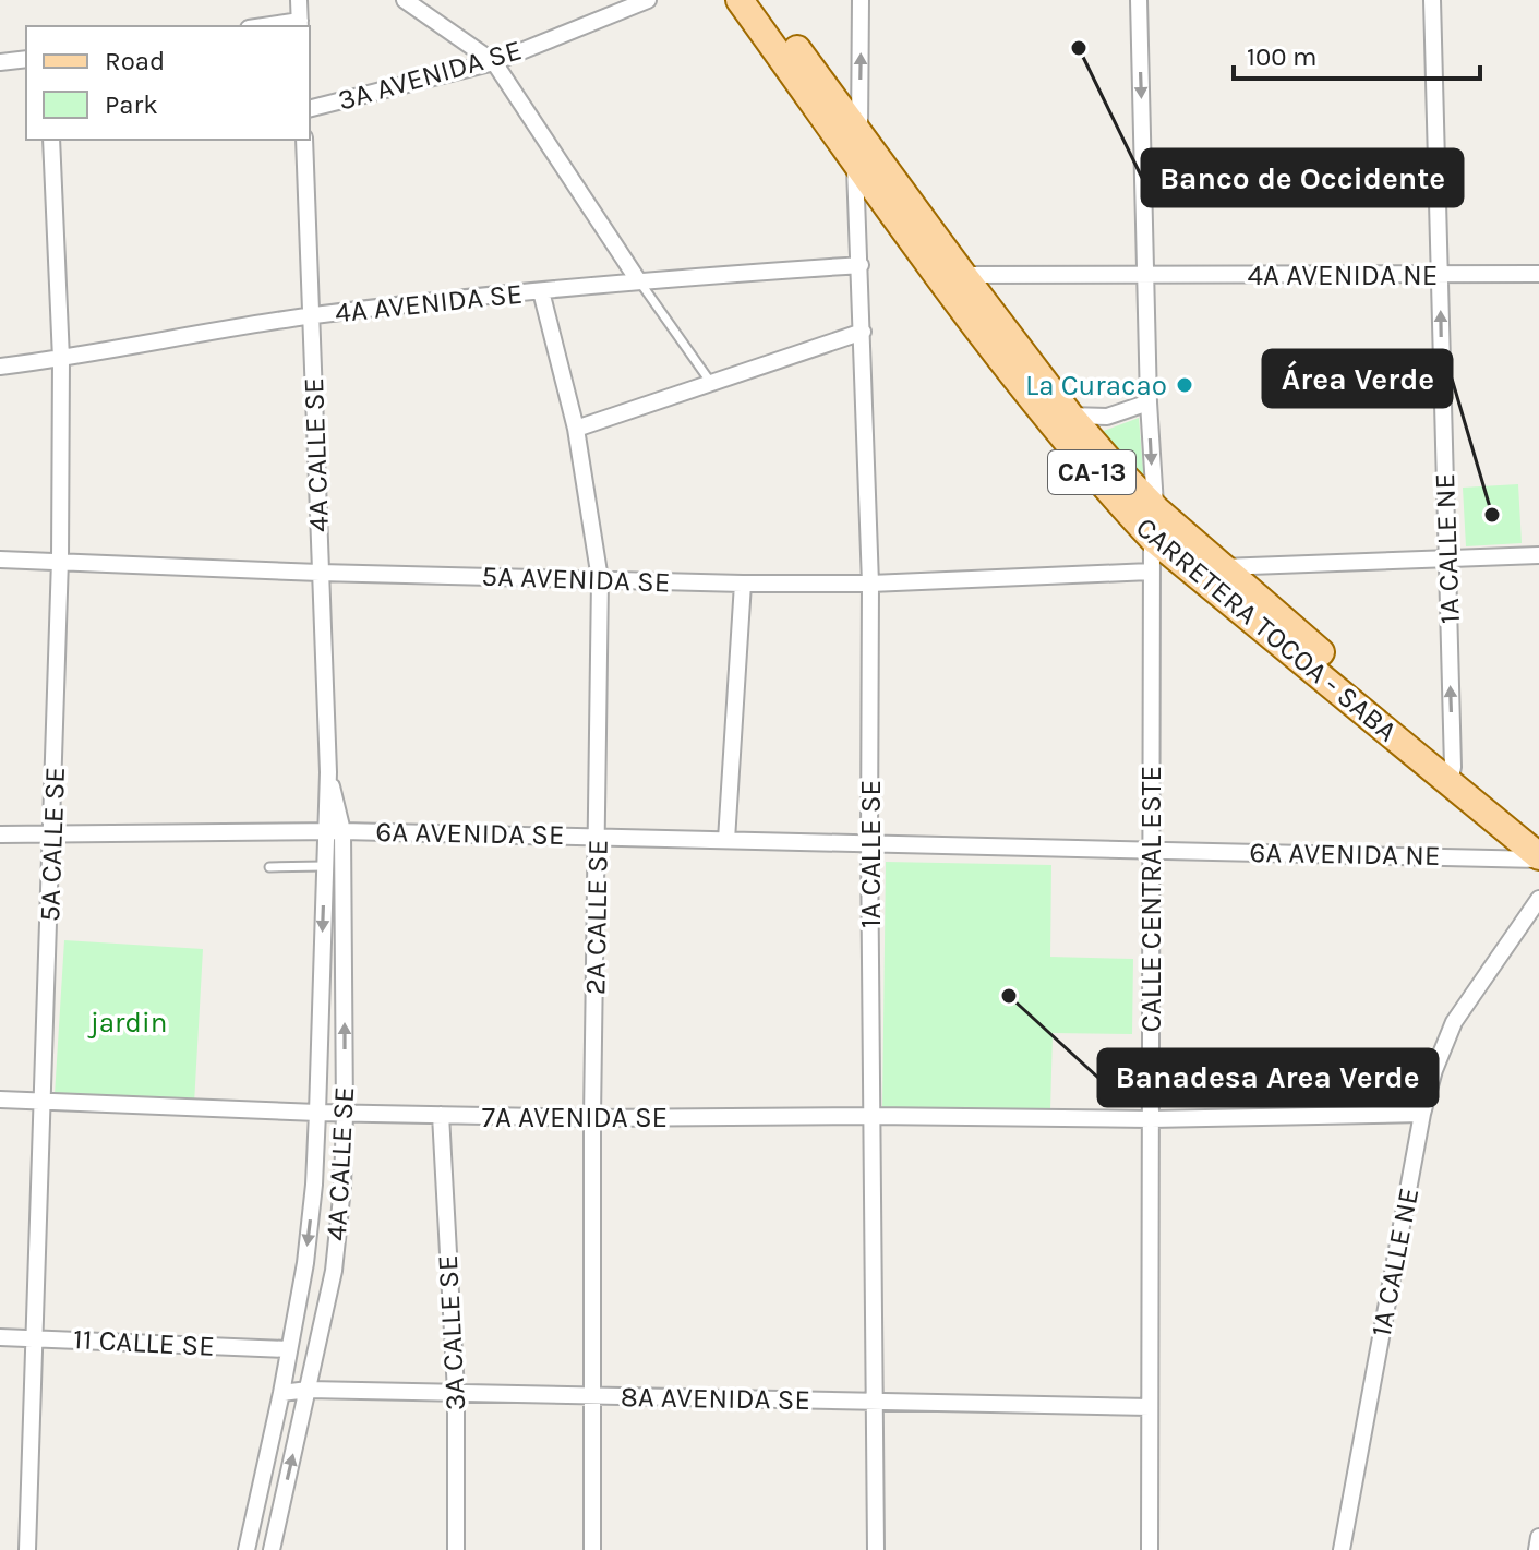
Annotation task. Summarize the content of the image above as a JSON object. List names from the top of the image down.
{
  "streets": {
    "main road": ["CA-13", "CARRETERA TOCOA - SABA"],
    "street": [
      "3A AVENIDA SE",
      "4A AVENIDA NE",
      "4A AVENIDA SE",
      "4A CALLE SE",
      "1A CALLE NE",
      "5A AVENIDA SE",
      "6A AVENIDA SE",
      "5A CALLE SE",
      "1A CALLE SE",
      "6A AVENIDA NE",
      "CALLE CENTRAL ESTE",
      "2A CALLE SE",
      "7A AVENIDA SE",
      "3A CALLE SE",
      "11 CALLE SE",
      "8A AVENIDA SE"
    ]
  },
  "crossings": [
    ["4A AVENIDA NE", "1A CALLE NE"],
    ["4A AVENIDA NE", "CALLE CENTRAL ESTE"],
    ["4A AVENIDA SE", "4A CALLE SE"],
    ["4A AVENIDA SE", "5A CALLE SE"],
    ["4A AVENIDA SE", "1A CALLE SE"],
    ["4A AVENIDA SE", "2A CALLE SE"],
    ["4A CALLE SE", "5A AVENIDA SE"],
    ["4A CALLE SE", "6A AVENIDA SE"],
    ["4A CALLE SE", "7A AVENIDA SE"],
    ["4A CALLE SE", "11 CALLE SE"],
    ["4A CALLE SE", "8A AVENIDA SE"],
    ["1A CALLE NE", "CARRETERA TOCOA - SABA"],
    ["1A CALLE NE", "7A AVENIDA SE"],
    ["5A AVENIDA SE", "5A CALLE SE"],
    ["5A AVENIDA SE", "1A CALLE SE"],
    ["5A AVENIDA SE", "CALLE CENTRAL ESTE"],
    ["5A AVENIDA SE", "2A CALLE SE"],
    ["CARRETERA TOCOA - SABA", "1A CALLE SE"],
    ["CARRETERA TOCOA - SABA", "6A AVENIDA NE"],
    ["CARRETERA TOCOA - SABA", "CALLE CENTRAL ESTE"],
    ["6A AVENIDA SE", "5A CALLE SE"],
    ["6A AVENIDA SE", "1A CALLE SE"],
    ["6A AVENIDA SE", "6A AVENIDA NE"],
    ["6A AVENIDA SE", "CALLE CENTRAL ESTE"],
    ["6A AVENIDA SE", "2A CALLE SE"],
    ["5A CALLE SE", "7A AVENIDA SE"],
    ["5A CALLE SE", "11 CALLE SE"],
    ["1A CALLE SE", "7A AVENIDA SE"],
    ["1A CALLE SE", "8A AVENIDA SE"],
    ["6A AVENIDA NE", "CALLE CENTRAL ESTE"],
    ["CALLE CENTRAL ESTE", "7A AVENIDA SE"],
    ["CALLE CENTRAL ESTE", "8A AVENIDA SE"],
    ["2A CALLE SE", "7A AVENIDA SE"],
    ["2A CALLE SE", "8A AVENIDA SE"],
    ["7A AVENIDA SE", "3A CALLE SE"],
    ["3A CALLE SE", "8A AVENIDA SE"]
  ],
  "parks": ["jardin"],
  "places": [
    "Banco de Occidente",
    "La Curacao",
    "Área Verde",
    "Banadesa Area Verde"
  ],
  "legend": ["Road", "Park"],
  "scale_bar": "100 m"
}
